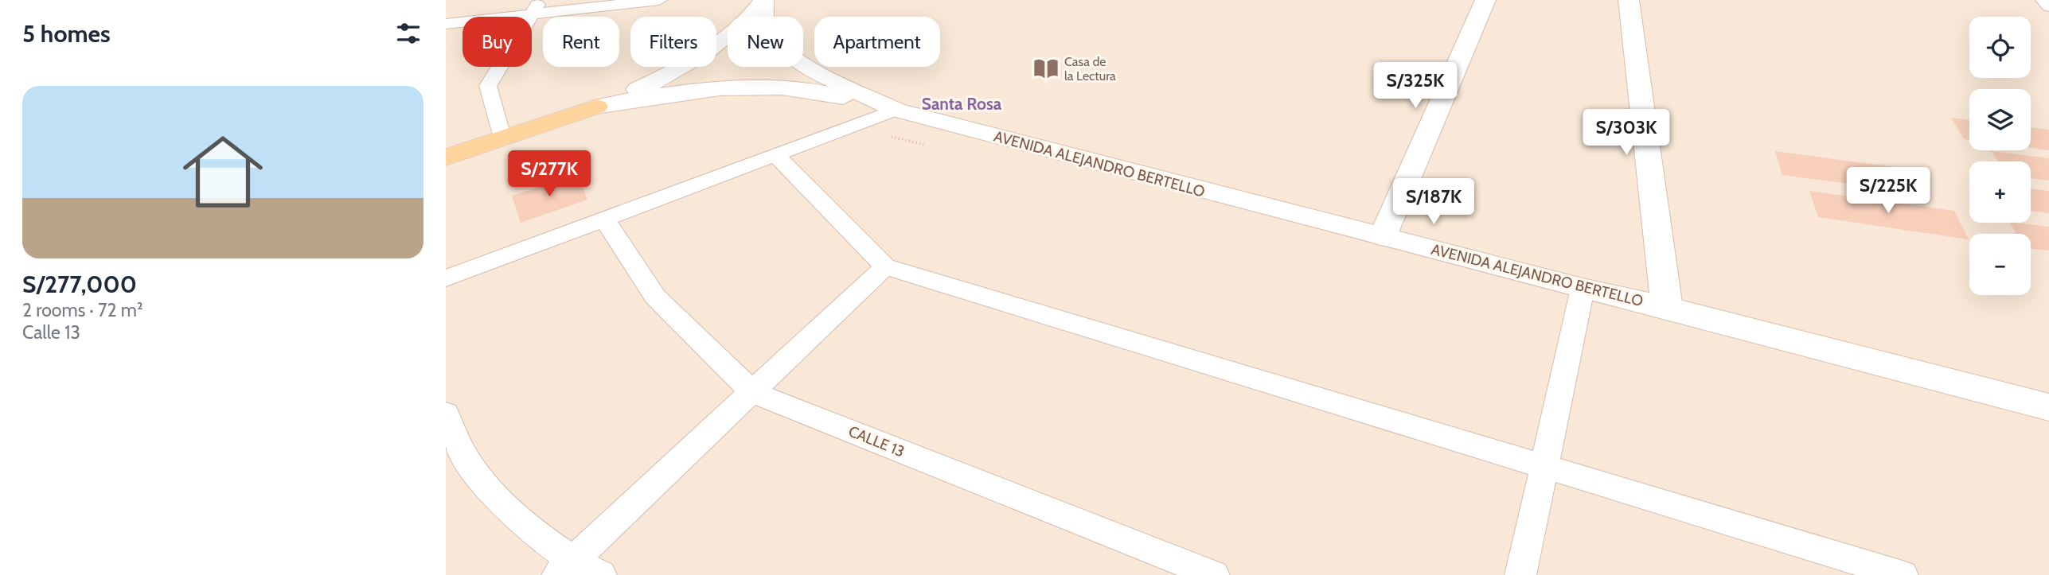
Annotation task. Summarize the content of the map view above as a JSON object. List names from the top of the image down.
{
  "streets": {
    "main road": ["AVENIDA ALEJANDRO BERTELLO"],
    "street": ["CALLE 13"]
  },
  "districts": ["Santa Rosa"],
  "places": {
    "library": ["Casa de la Lectura"]
  },
  "page": {
    "heading": "5 homes",
    "map_buttons": ["+", "−"],
    "chip": [
      "Buy",
      "Rent",
      "Filters",
      "New",
      "Apartment"
    ],
    "price": [
      "S/325K",
      "S/303K",
      "S/277K",
      "S/225K",
      "S/187K"
    ],
    "list": [
      {
        "name": "S/277,000",
        "note": "2 rooms · 72 m² · Calle 13"
      }
    ]
  }
}
